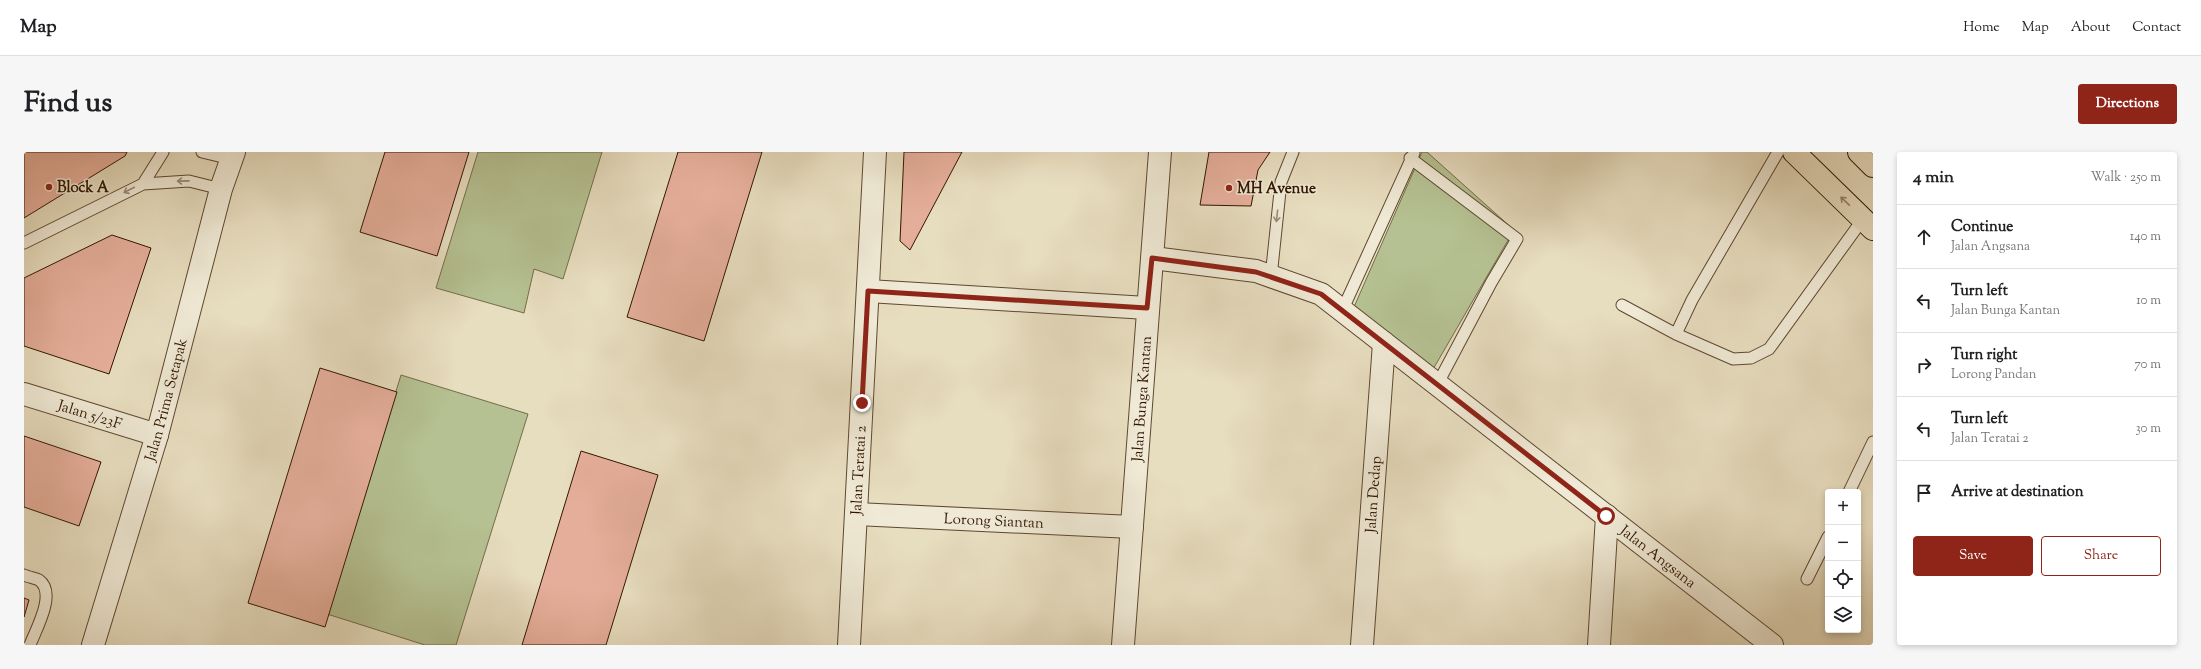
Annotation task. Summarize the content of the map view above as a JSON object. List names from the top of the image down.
{
  "streets": {
    "street": [
      "Jalan Bunga Kantan",
      "Jalan Prima Setapak",
      "Jalan 5/23F",
      "Jalan Teratai 2",
      "Jalan Dedap",
      "Lorong Siantan",
      "Jalan Angsana"
    ]
  },
  "crossings": [
    ["Jalan Bunga Kantan", "Lorong Siantan"],
    ["Jalan Bunga Kantan", "Jalan Angsana"],
    ["Jalan Prima Setapak", "Jalan 5/23F"],
    ["Jalan Teratai 2", "Lorong Siantan"],
    ["Jalan Dedap", "Jalan Angsana"]
  ],
  "places": ["Block A", "MH Avenue"],
  "page": {
    "header": "Map",
    "nav": [
      "Home",
      "Map",
      "About",
      "Contact"
    ],
    "title": "Find us",
    "buttons": [
      "Directions",
      ["Save", "Share"]
    ],
    "heading": ["4 min", "Walk · 250 m"],
    "list": [
      ["Continue", "Jalan Angsana", "140 m"],
      ["Turn left", "Jalan Bunga Kantan", "10 m"],
      ["Turn right", "Lorong Pandan", "70 m"],
      ["Turn left", "Jalan Teratai 2", "30 m"],
      "Arrive at destination"
    ],
    "map_buttons": ["+", "−"]
  }
}
